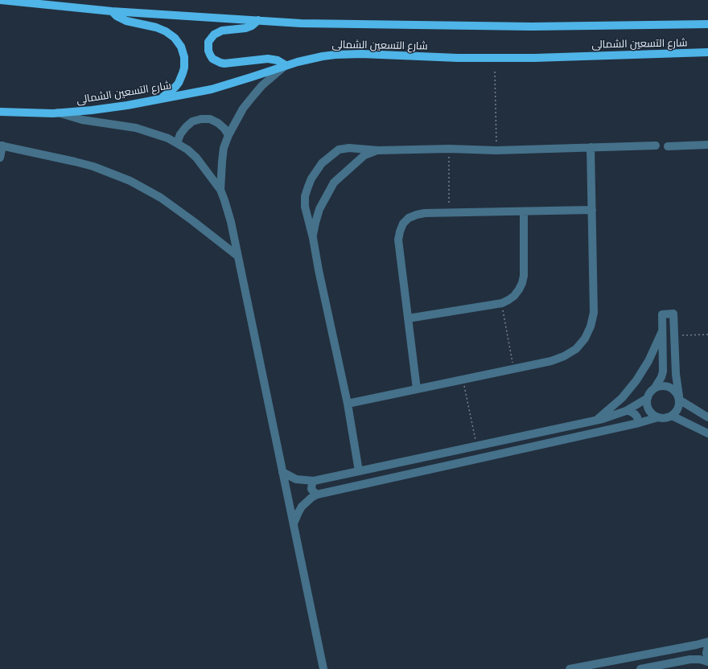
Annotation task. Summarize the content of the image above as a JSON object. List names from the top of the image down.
{
  "streets": {
    "main road": ["شارع التسعين الشمالى"]
  }
}
